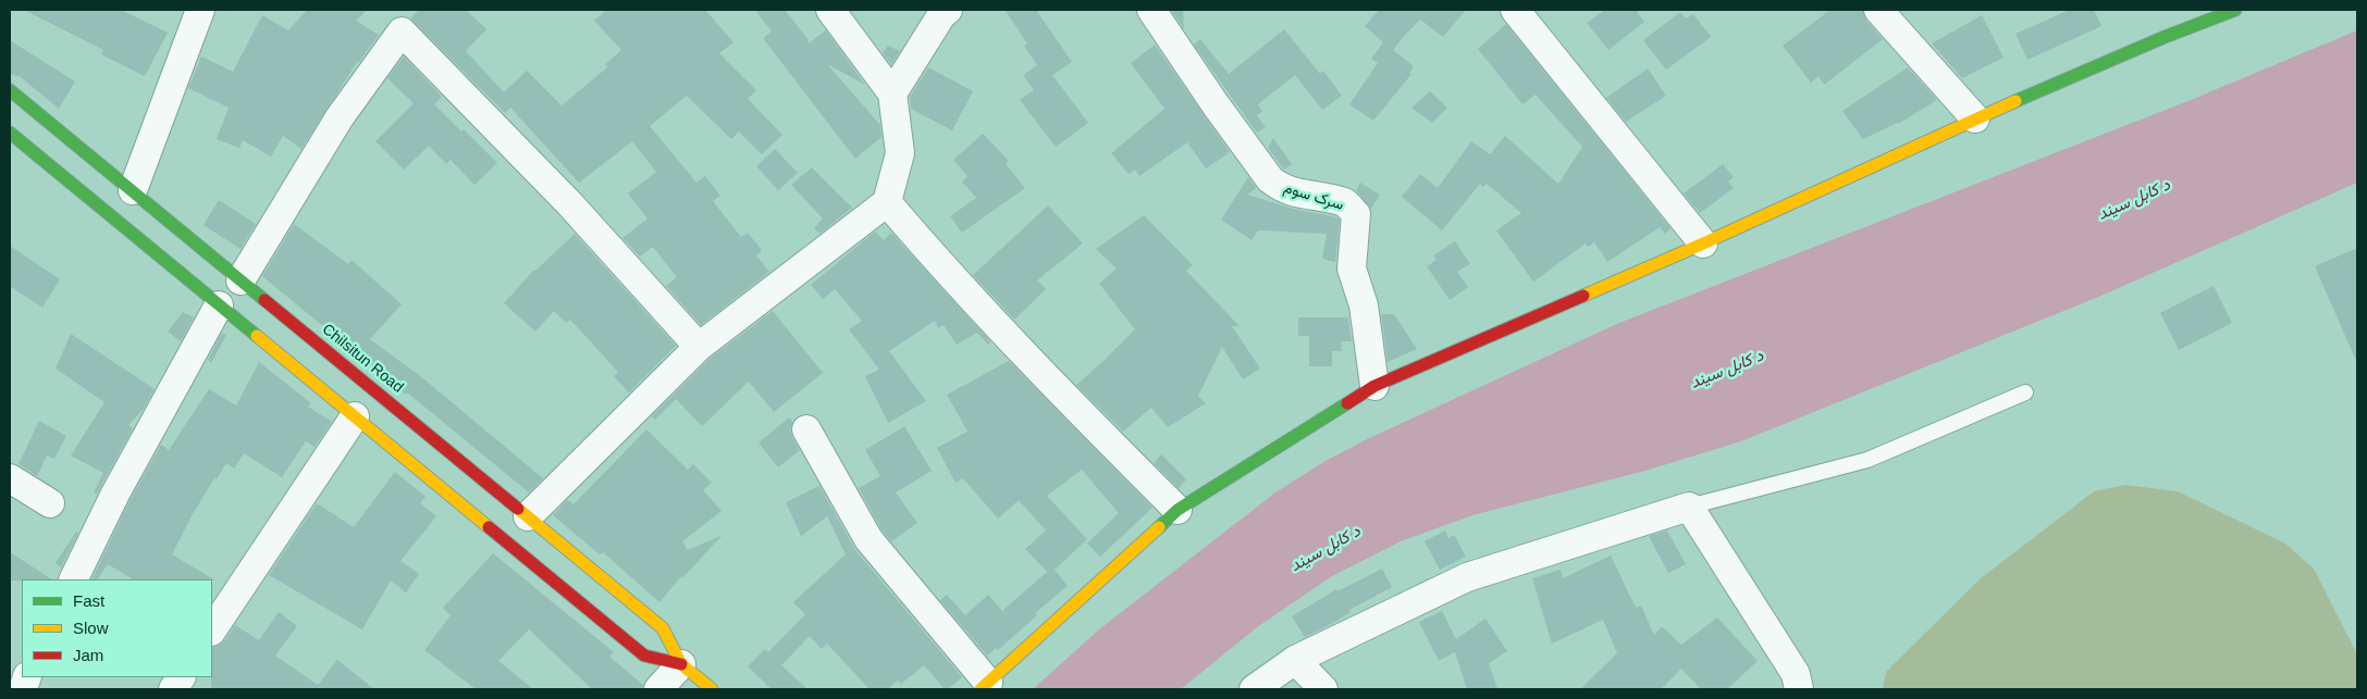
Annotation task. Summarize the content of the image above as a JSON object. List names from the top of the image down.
{
  "streets": {
    "main road": ["Chilsitun Road"],
    "street": ["سرک سوم"]
  },
  "water": ["د کابل سيند"],
  "legend": ["Fast", "Slow", "Jam"]
}
